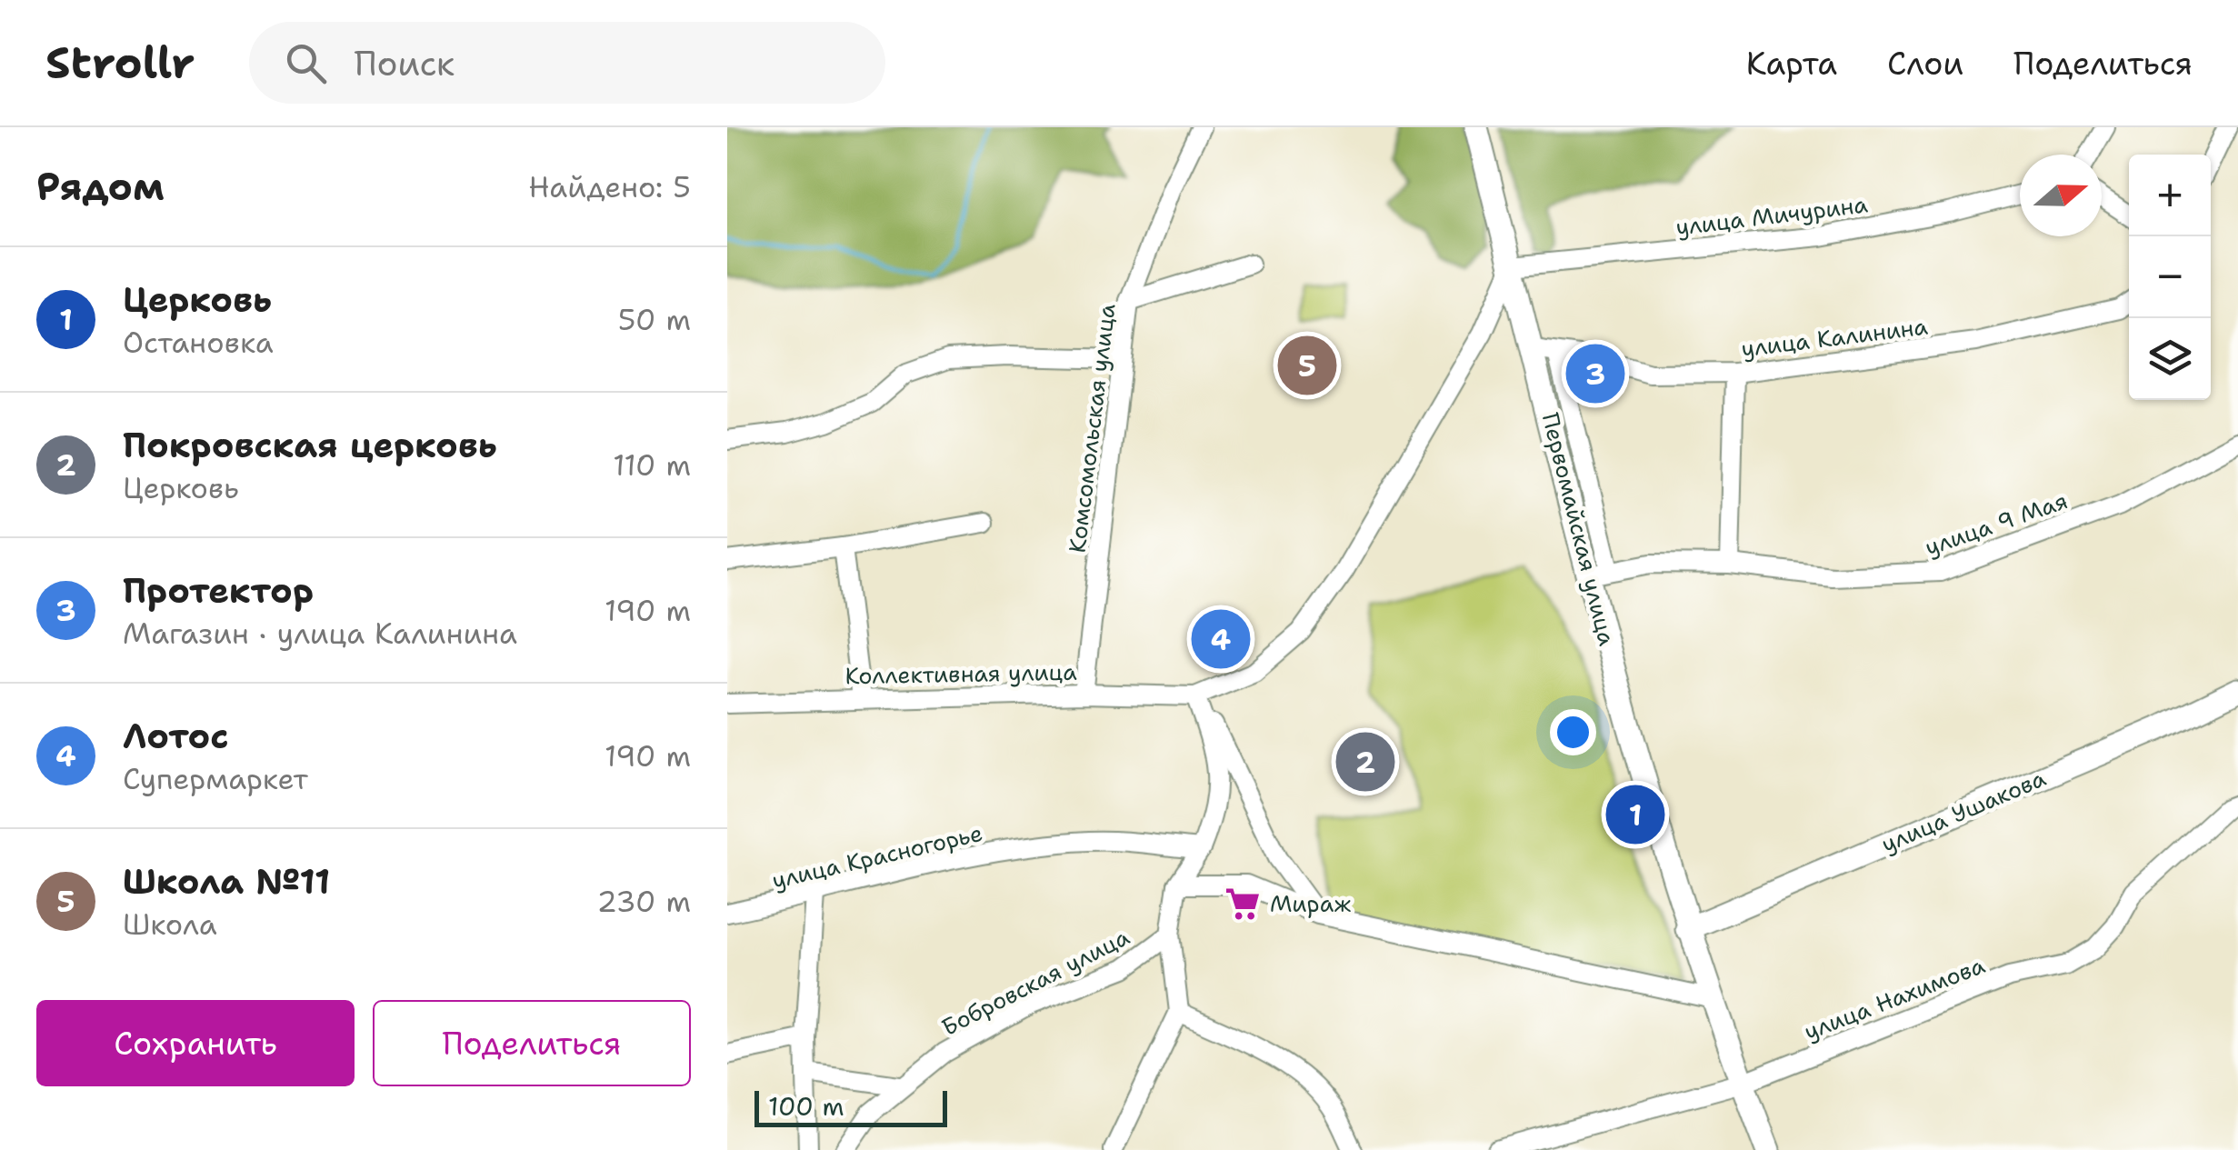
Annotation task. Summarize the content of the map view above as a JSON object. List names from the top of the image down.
{
  "streets": {
    "main road": ["Первомайская улица", "улица Ушакова"],
    "street": [
      "улица Мичурина",
      "улица Калинина",
      "Комсомольская улица",
      "улица 9 Мая",
      "Коллективная улица",
      "улица Красногорье",
      "Бобровская улица",
      "улица Нахимова"
    ]
  },
  "crossings": [
    ["улица Мичурина", "Первомайская улица"],
    ["улица Калинина", "Первомайская улица"],
    ["Комсомольская улица", "Коллективная улица"],
    ["улица 9 Мая", "Первомайская улица"],
    ["Первомайская улица", "улица Ушакова"],
    ["Первомайская улица", "улица Нахимова"]
  ],
  "places": {
    "supermarket": ["Мираж"]
  },
  "scale_bar": "100 m",
  "north": "right",
  "page": {
    "header": "Strollr",
    "search": "Поиск",
    "nav": ["Карта", "Слои", "Поделиться"],
    "heading": ["Рядом", "Найдено: 5"],
    "map_buttons": ["+", "−"],
    "list": [
      {
        "mark": "1",
        "name": "Церковь",
        "note": "Остановка",
        "value": "50 m"
      },
      {
        "mark": "2",
        "name": "Покровская церковь",
        "note": "Церковь",
        "value": "110 m"
      },
      {
        "mark": "3",
        "name": "Протектор",
        "note": "Магазин · улица Калинина",
        "value": "190 m"
      },
      {
        "mark": "4",
        "name": "Лотос",
        "note": "Супермаркет",
        "value": "190 m"
      },
      {
        "mark": "5",
        "name": "Школа №11",
        "note": "Школа",
        "value": "230 m"
      }
    ],
    "pins": [
      "5",
      "3",
      "4",
      "2",
      "1"
    ],
    "buttons": ["Сохранить", "Поделиться"],
    "scale": "100 m"
  }
}
